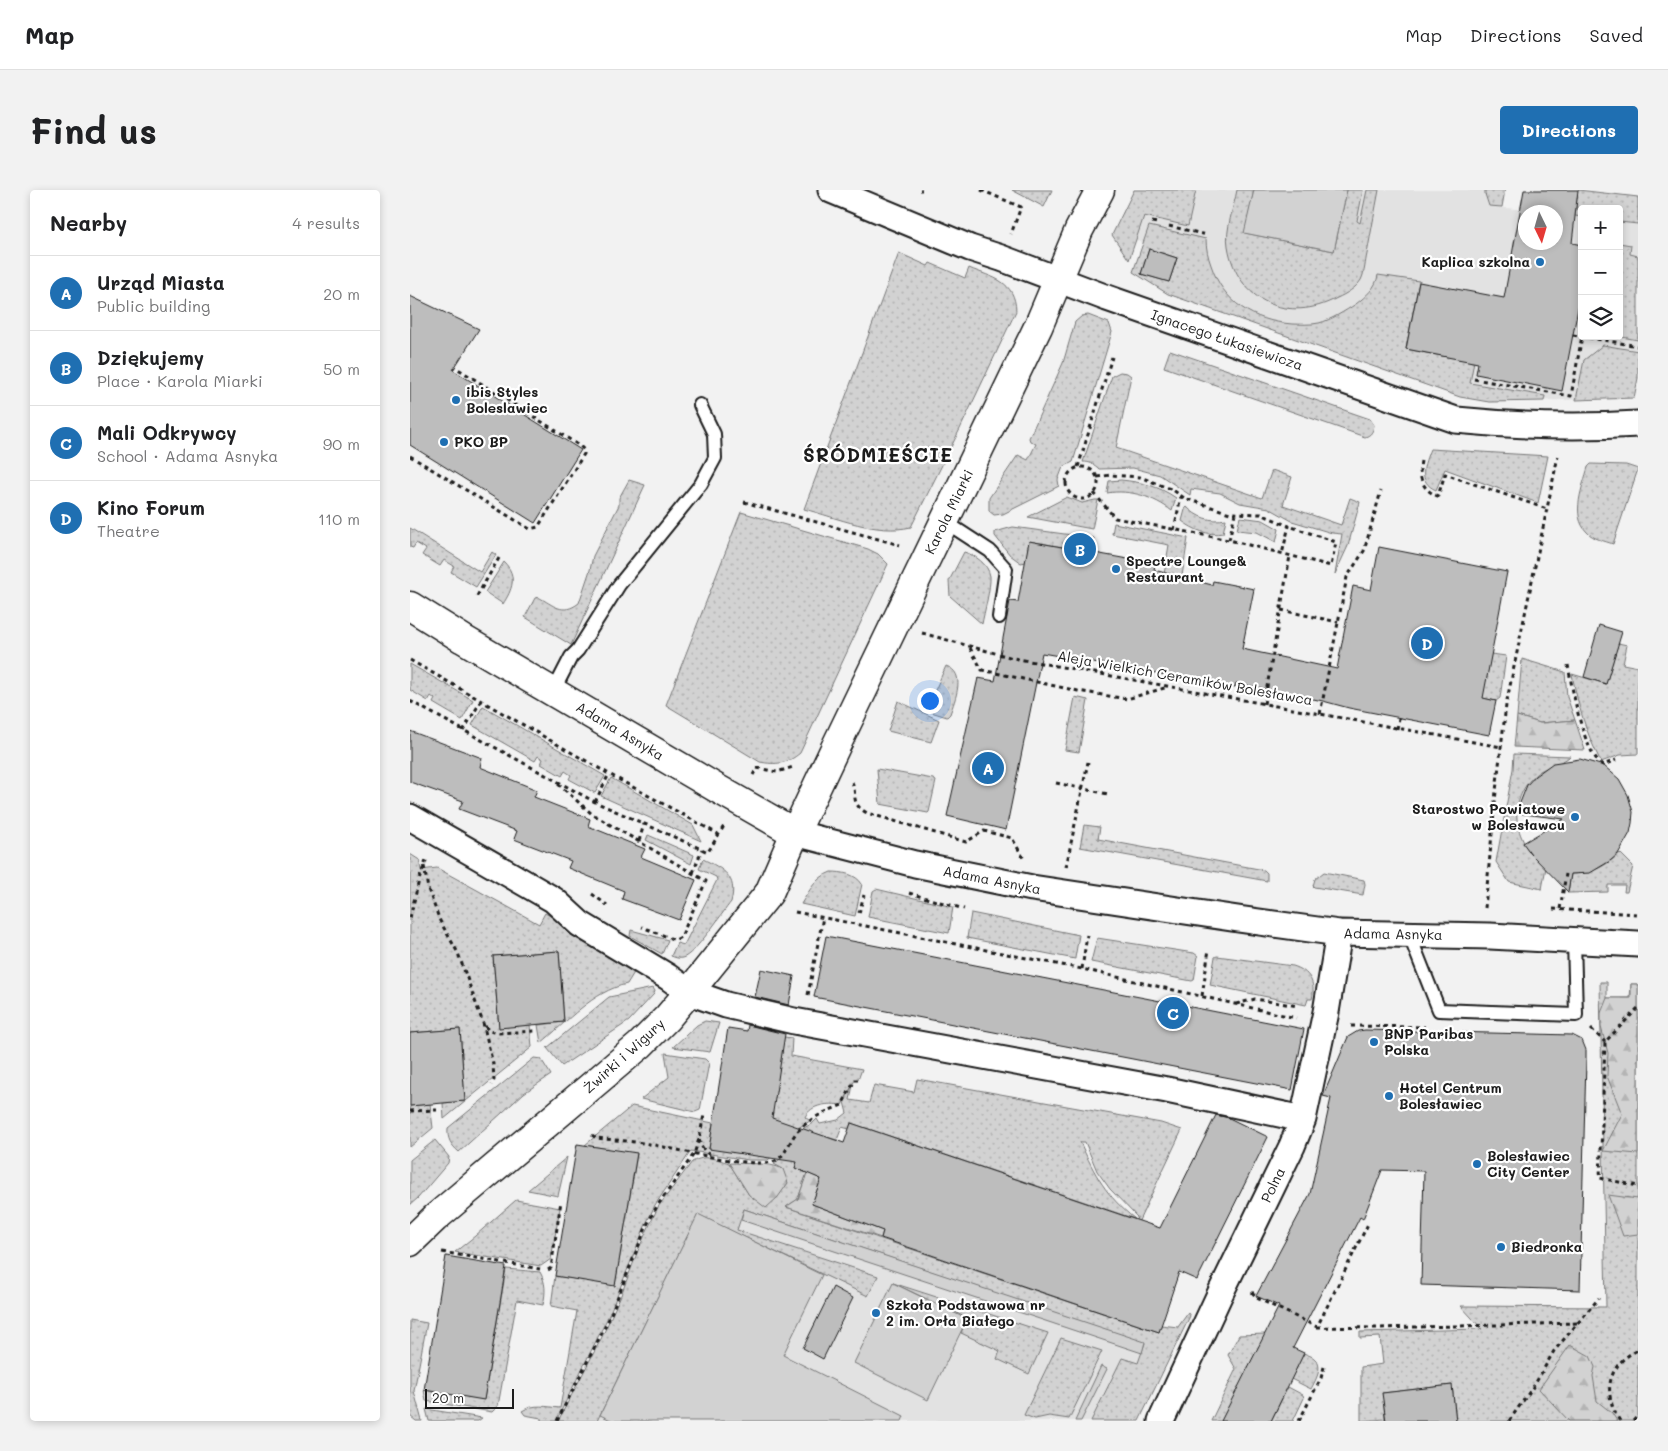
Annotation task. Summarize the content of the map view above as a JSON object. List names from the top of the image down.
{
  "streets": {
    "street": [
      "Ignacego Łukasiewicza",
      "Karola Miarki",
      "Adama Asnyka",
      "Żwirki i Wigury",
      "Polna"
    ],
    "path": ["Aleja Wielkich Ceramików Bolesławca"]
  },
  "crossings": [
    ["Ignacego Łukasiewicza", "Karola Miarki"],
    ["Karola Miarki", "Adama Asnyka"],
    ["Karola Miarki", "Żwirki i Wigury"],
    ["Adama Asnyka", "Żwirki i Wigury"],
    ["Adama Asnyka", "Polna"]
  ],
  "districts": ["ŚRÓDMIEŚCIE"],
  "places": [
    "Kaplica szkolna",
    "ibis Styles Boleslawiec",
    "PKO BP",
    "Spectre Lounge& Restaurant",
    "Starostwo Powiatowe w Bolesławcu",
    "BNP Paribas Polska",
    "Hotel Centrum Bolesławiec",
    "Bolesławiec City Center",
    "Biedronka",
    "Szkoła Podstawowa nr 2 im. Orła Białego"
  ],
  "scale_bar": "20 m",
  "north": "bottom",
  "page": {
    "header": "Map",
    "nav": ["Map", "Directions", "Saved"],
    "buttons": "Directions",
    "title": "Find us",
    "heading": ["Nearby", "4 results"],
    "map_buttons": ["+", "−"],
    "list": [
      {
        "mark": "A",
        "name": "Urząd Miasta",
        "note": "Public building",
        "value": "20 m"
      },
      {
        "mark": "B",
        "name": "Dziękujemy",
        "note": "Place · Karola Miarki",
        "value": "50 m"
      },
      {
        "mark": "C",
        "name": "Mali Odkrywcy",
        "note": "School · Adama Asnyka",
        "value": "90 m"
      },
      {
        "mark": "D",
        "name": "Kino Forum",
        "note": "Theatre",
        "value": "110 m"
      }
    ],
    "pins": [
      "B",
      "D",
      "A",
      "C"
    ],
    "scale": "20 m"
  }
}
